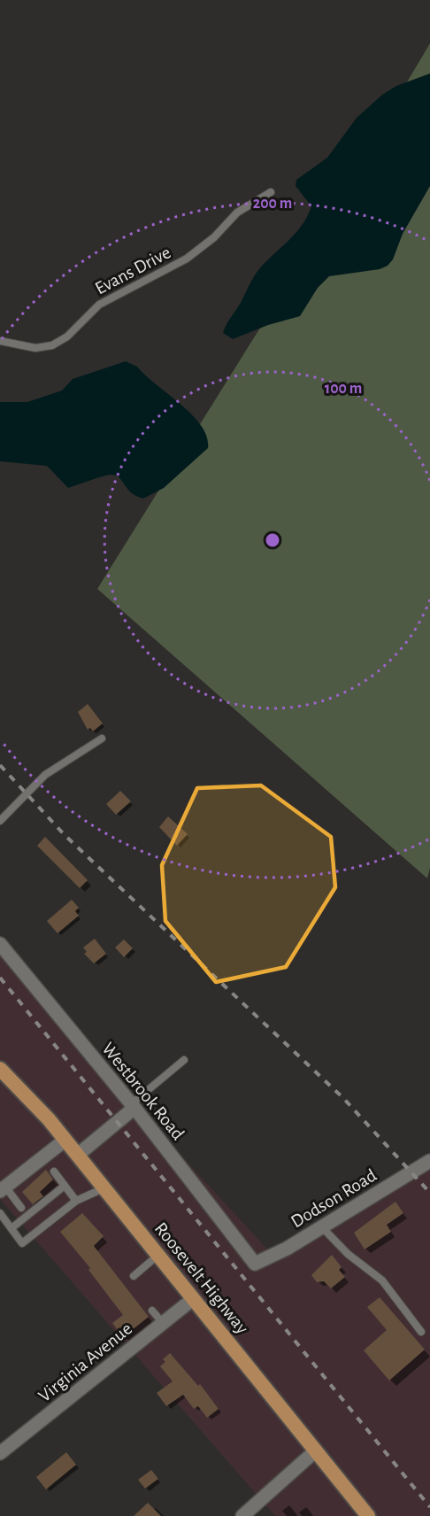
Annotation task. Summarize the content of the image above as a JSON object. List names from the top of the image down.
{
  "streets": {
    "main road": ["Roosevelt Highway"],
    "street": ["Westbrook Road", "Dodson Road", "Virginia Avenue"],
    "lane": ["Evans Drive"]
  },
  "crossings": [
    ["Westbrook Road", "Dodson Road"],
    ["Roosevelt Highway", "Virginia Avenue"]
  ],
  "rings": ["200 m", "100 m"]
}
